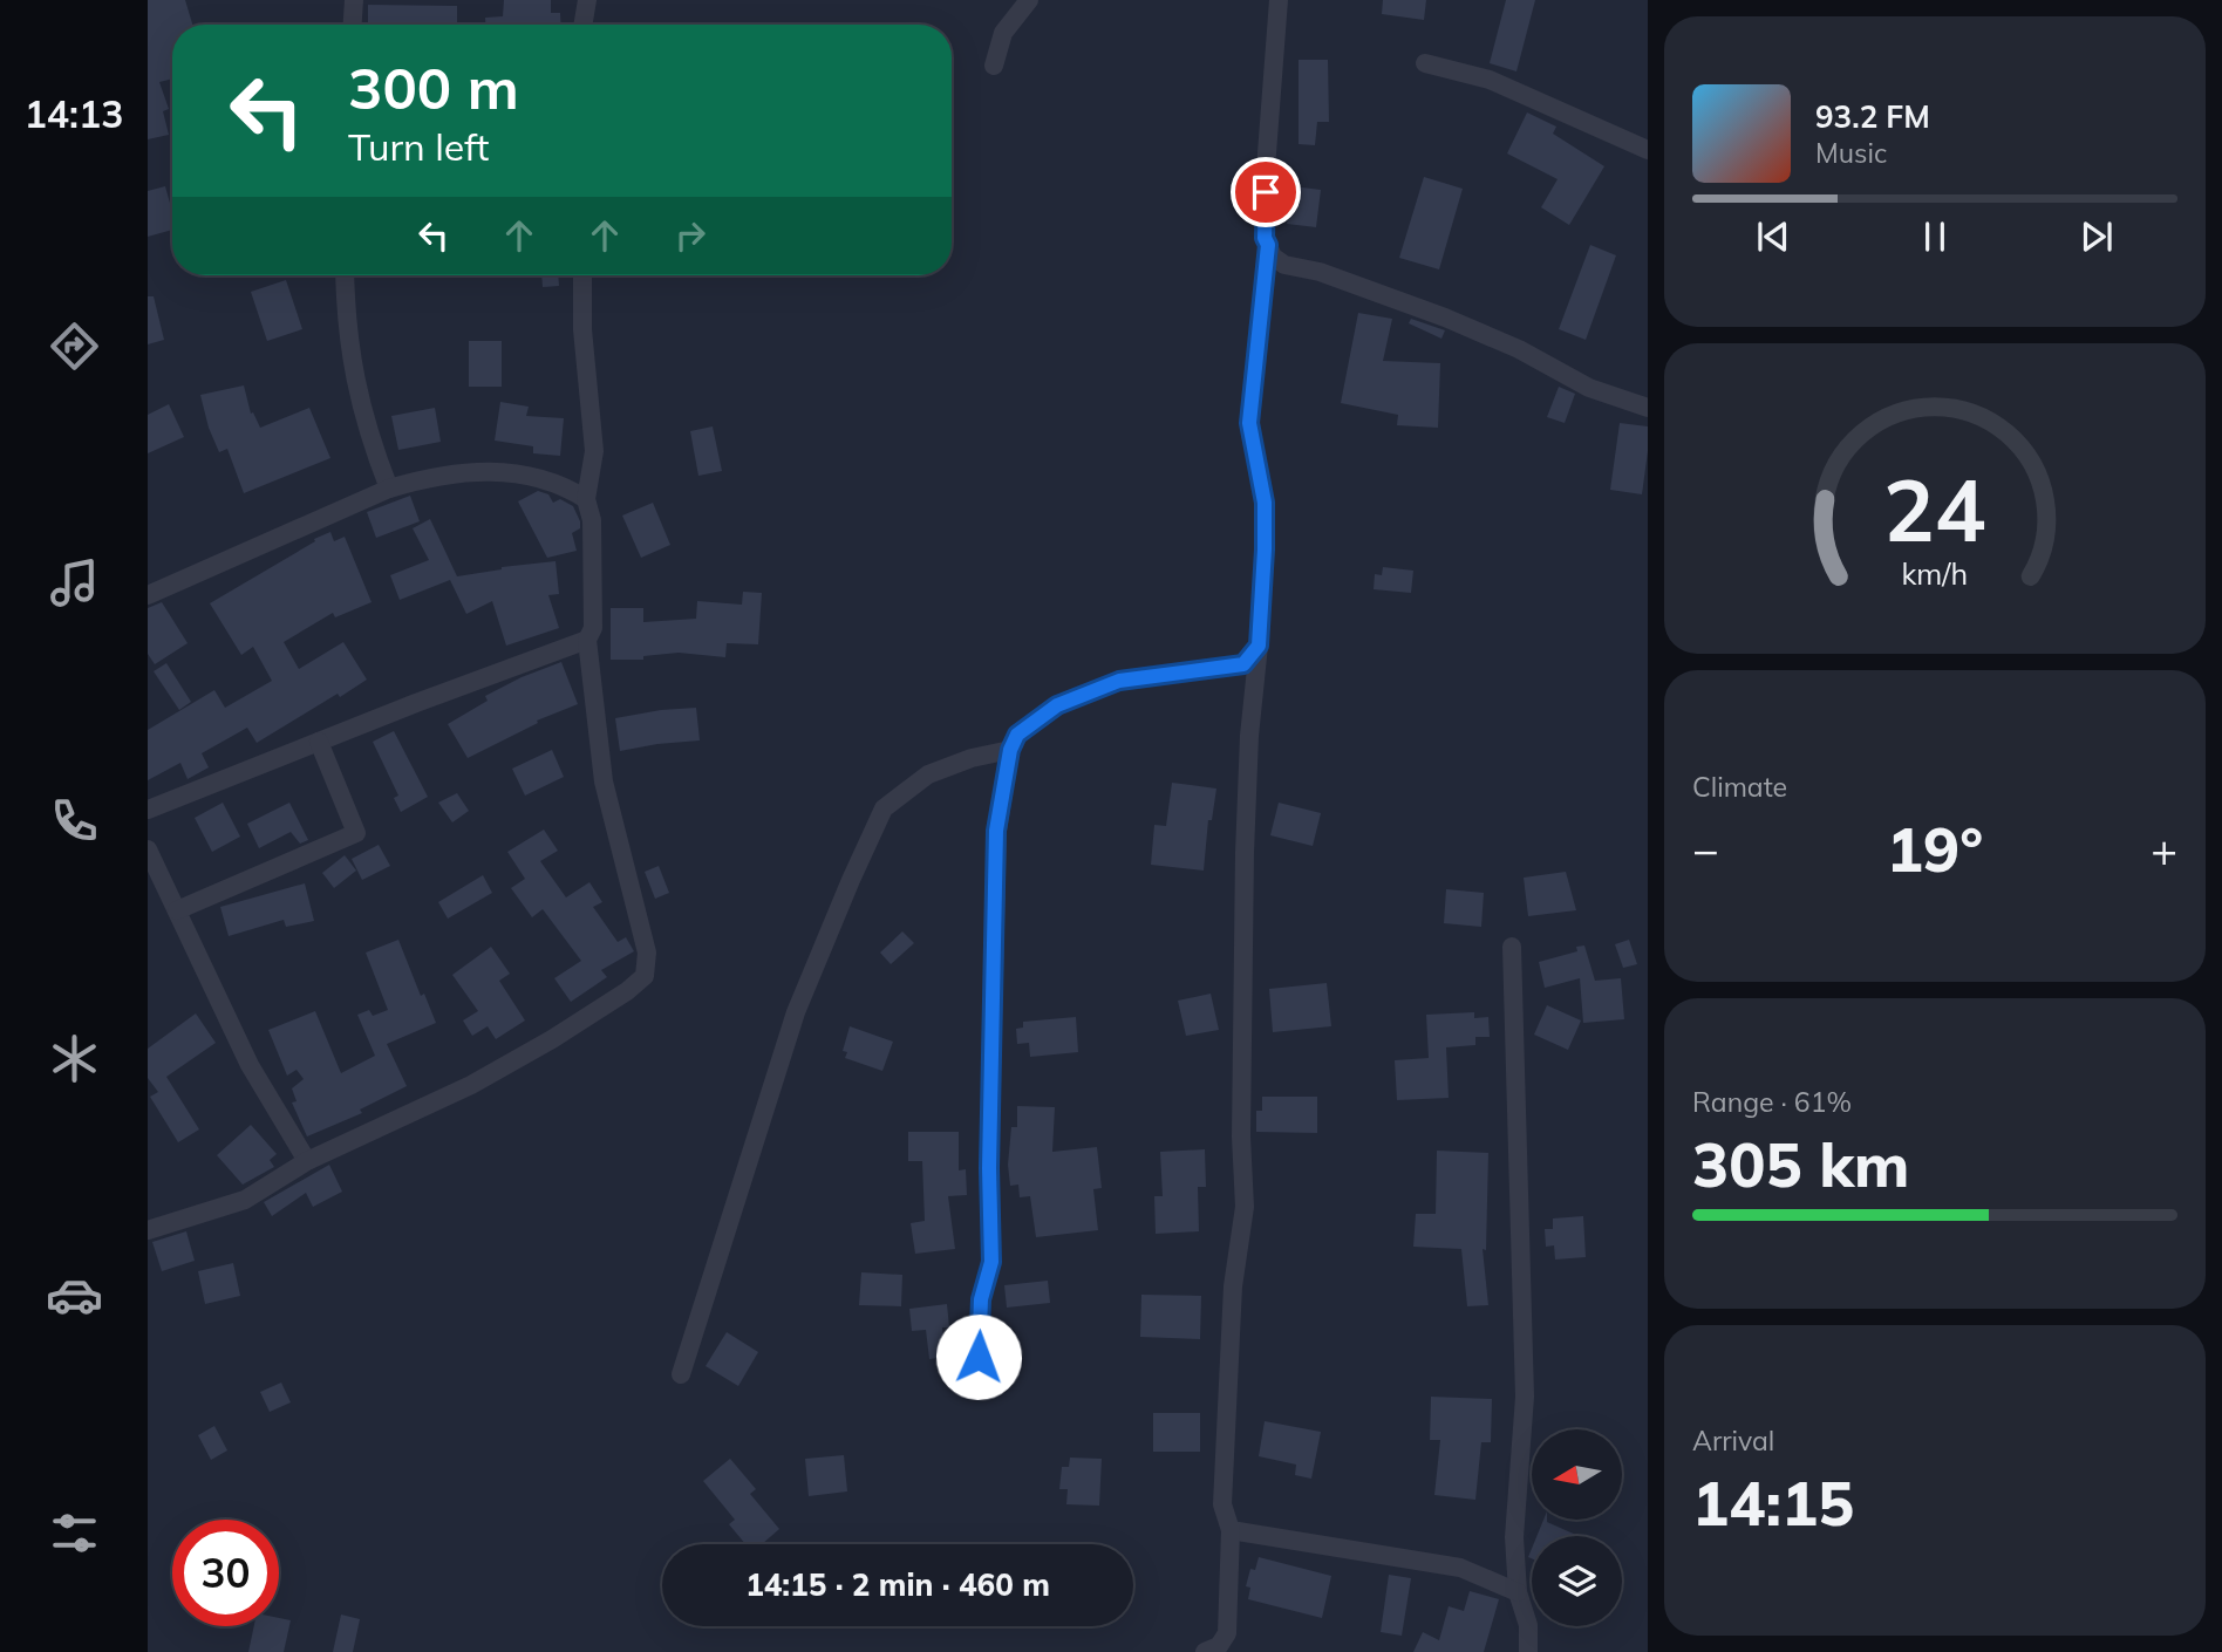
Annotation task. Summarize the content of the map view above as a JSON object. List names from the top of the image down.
{
  "north": "left",
  "page": {
    "tabs": "14:13",
    "turn": ["300 m", "Turn left"],
    "song": ["93.2 FM", "Music"],
    "tile": [
      "Climate",
      ["Range · 61%", "305 km"],
      ["Arrival", "14:15"]
    ],
    "heat": ["−", "19°", "+"],
    "limit": "30",
    "trip": "14:15 · 2 min · 460 m",
    "gauge": ["24", "km/h"]
  }
}
